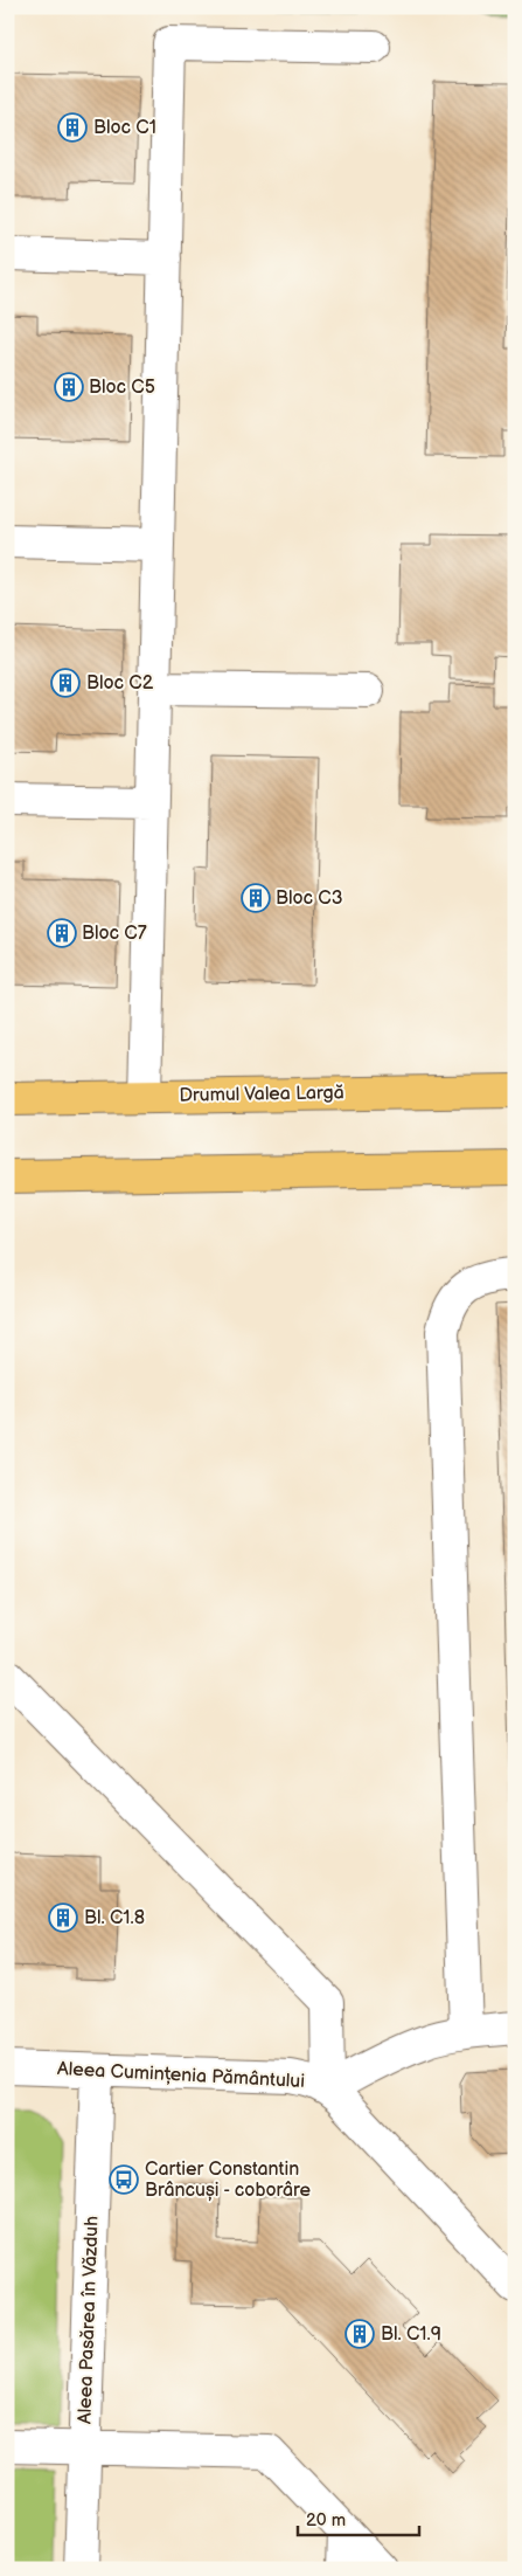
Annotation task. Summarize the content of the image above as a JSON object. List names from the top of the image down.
{
  "streets": {
    "main road": ["Drumul Valea Largă"],
    "street": ["Aleea Cumințenia Pământului", "Aleea Pasărea în Văzduh"]
  },
  "crossings": [
    ["Aleea Cumințenia Pământului", "Aleea Pasărea în Văzduh"]
  ],
  "places": {
    "building": [
      "Bloc C1",
      "Bloc C5",
      "Bloc C2",
      "Bloc C3",
      "Bloc C7",
      "Bl. C1.8",
      "Bl. C1.9"
    ],
    "bus stop": ["Cartier Constantin Brâncuși - coborâre"]
  },
  "scale_bar": "20 m"
}
